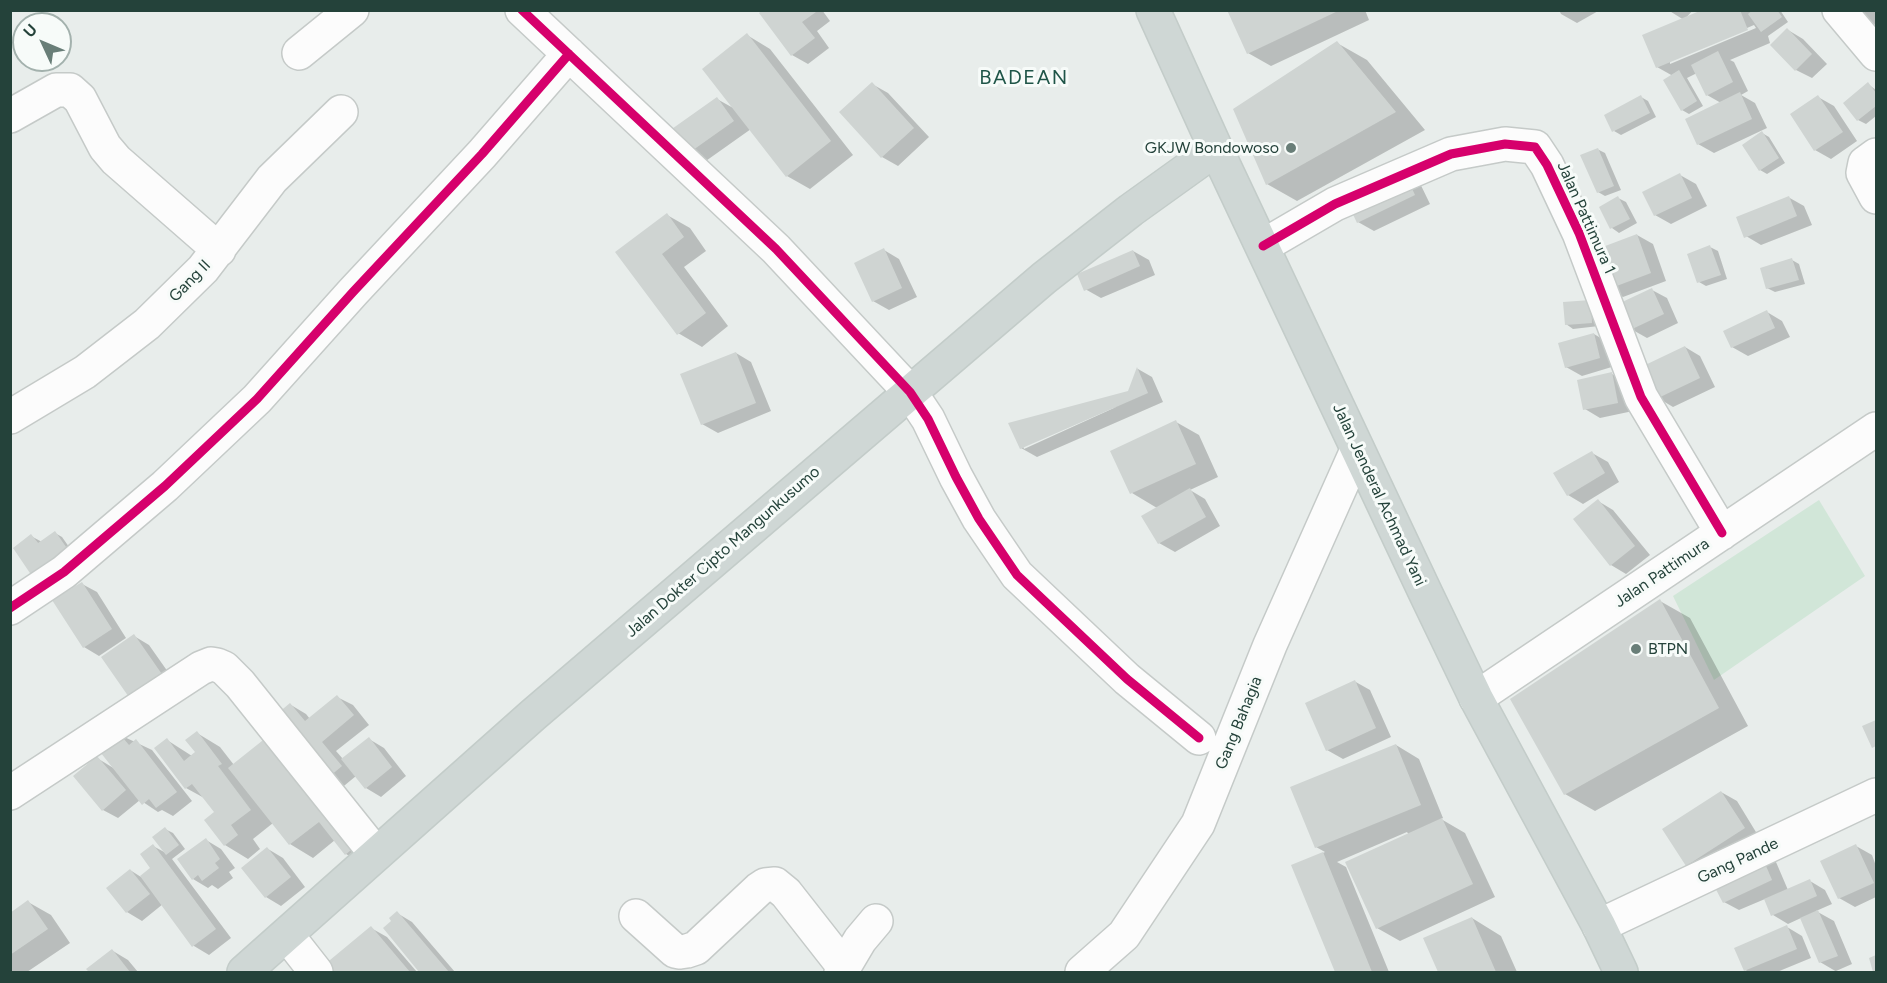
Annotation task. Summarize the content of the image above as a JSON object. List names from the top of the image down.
{
  "streets": {
    "main road": ["Jalan Jenderal Achmad Yani", "Jalan Dokter Cipto Mangunkusumo"],
    "street": [
      "Jalan Pattimura 1",
      "Gang II",
      "Jalan Pattimura",
      "Gang Bahagia",
      "Gang Pande"
    ]
  },
  "crossings": [
    ["Jalan Pattimura 1", "Jalan Jenderal Achmad Yani"],
    ["Jalan Pattimura 1", "Jalan Pattimura"],
    ["Jalan Jenderal Achmad Yani", "Jalan Dokter Cipto Mangunkusumo"],
    ["Jalan Jenderal Achmad Yani", "Jalan Pattimura"],
    ["Jalan Jenderal Achmad Yani", "Gang Bahagia"],
    ["Jalan Jenderal Achmad Yani", "Gang Pande"]
  ],
  "districts": ["BADEAN"],
  "places": ["GKJW Bondowoso", "BTPN"],
  "north": "top left"
}
